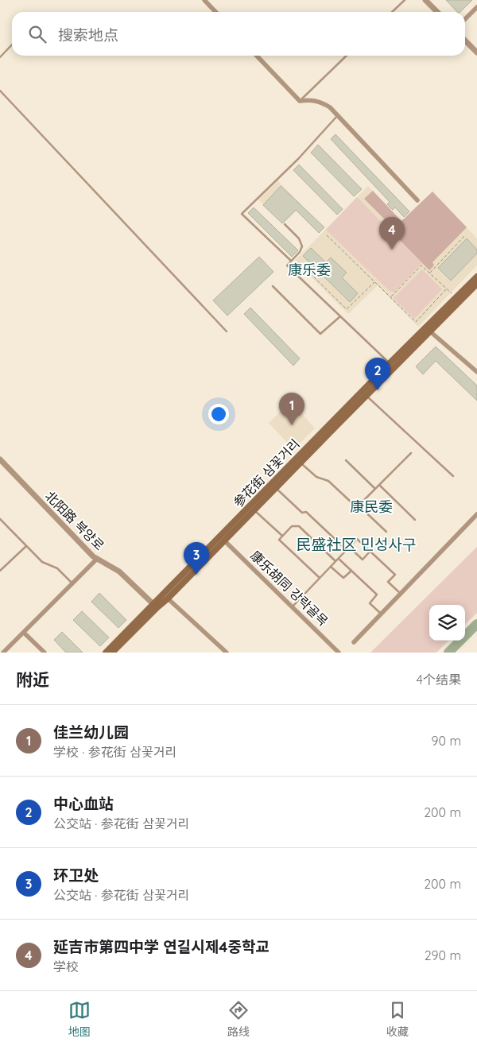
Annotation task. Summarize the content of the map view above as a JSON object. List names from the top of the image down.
{
  "streets": {
    "main road": ["参花街 삼꽃거리"],
    "street": ["北阳路 북양로", "康乐胡同 강락골목"]
  },
  "crossings": [
    ["参花街 삼꽃거리", "北阳路 북양로"],
    ["参花街 삼꽃거리", "康乐胡同 강락골목"]
  ],
  "districts": ["康乐委", "康民委", "民盛社区 민성사구"],
  "page": {
    "search": "搜索地点",
    "pins": [
      "4",
      "2",
      "1",
      "3"
    ],
    "heading": ["附近", "4个结果"],
    "list": [
      {
        "mark": "1",
        "name": "佳兰幼儿园",
        "note": "学校 · 参花街 삼꽃거리",
        "value": "90 m"
      },
      {
        "mark": "2",
        "name": "中心血站",
        "note": "公交站 · 参花街 삼꽃거리",
        "value": "200 m"
      },
      {
        "mark": "3",
        "name": "环卫处",
        "note": "公交站 · 参花街 삼꽃거리",
        "value": "200 m"
      },
      {
        "mark": "4",
        "name": "延吉市第四中学 연길시제4중학교",
        "note": "学校",
        "value": "290 m"
      }
    ],
    "nav": ["地图", "路线", "收藏"]
  }
}
